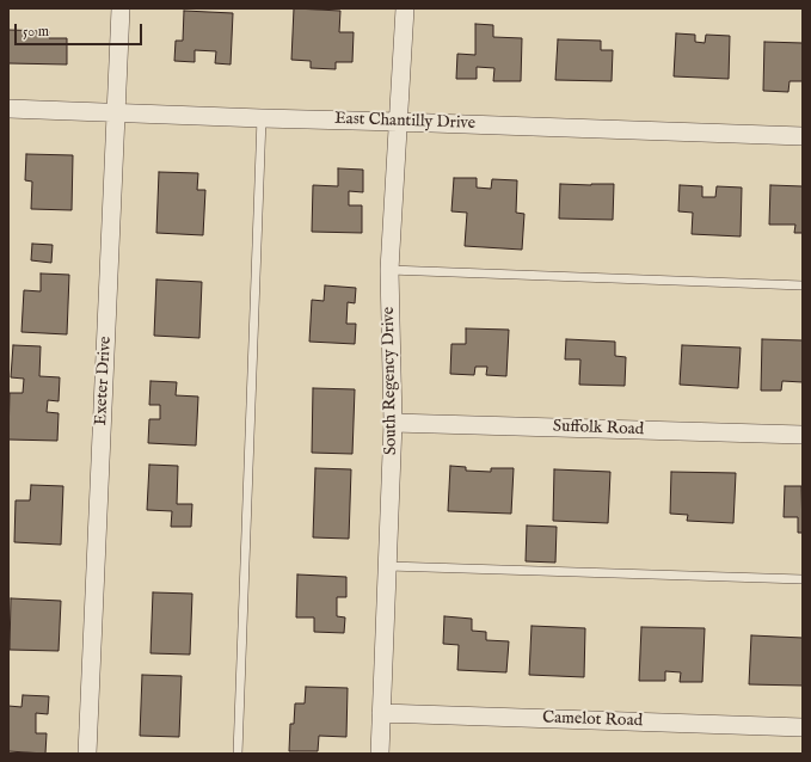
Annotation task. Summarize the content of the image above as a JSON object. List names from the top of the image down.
{
  "streets": {
    "street": [
      "East Chantilly Drive",
      "Exeter Drive",
      "South Regency Drive",
      "Suffolk Road",
      "Camelot Road"
    ]
  },
  "crossings": [
    ["East Chantilly Drive", "Exeter Drive"],
    ["East Chantilly Drive", "South Regency Drive"],
    ["South Regency Drive", "Suffolk Road"],
    ["South Regency Drive", "Camelot Road"]
  ],
  "scale_bar": "50 m"
}
